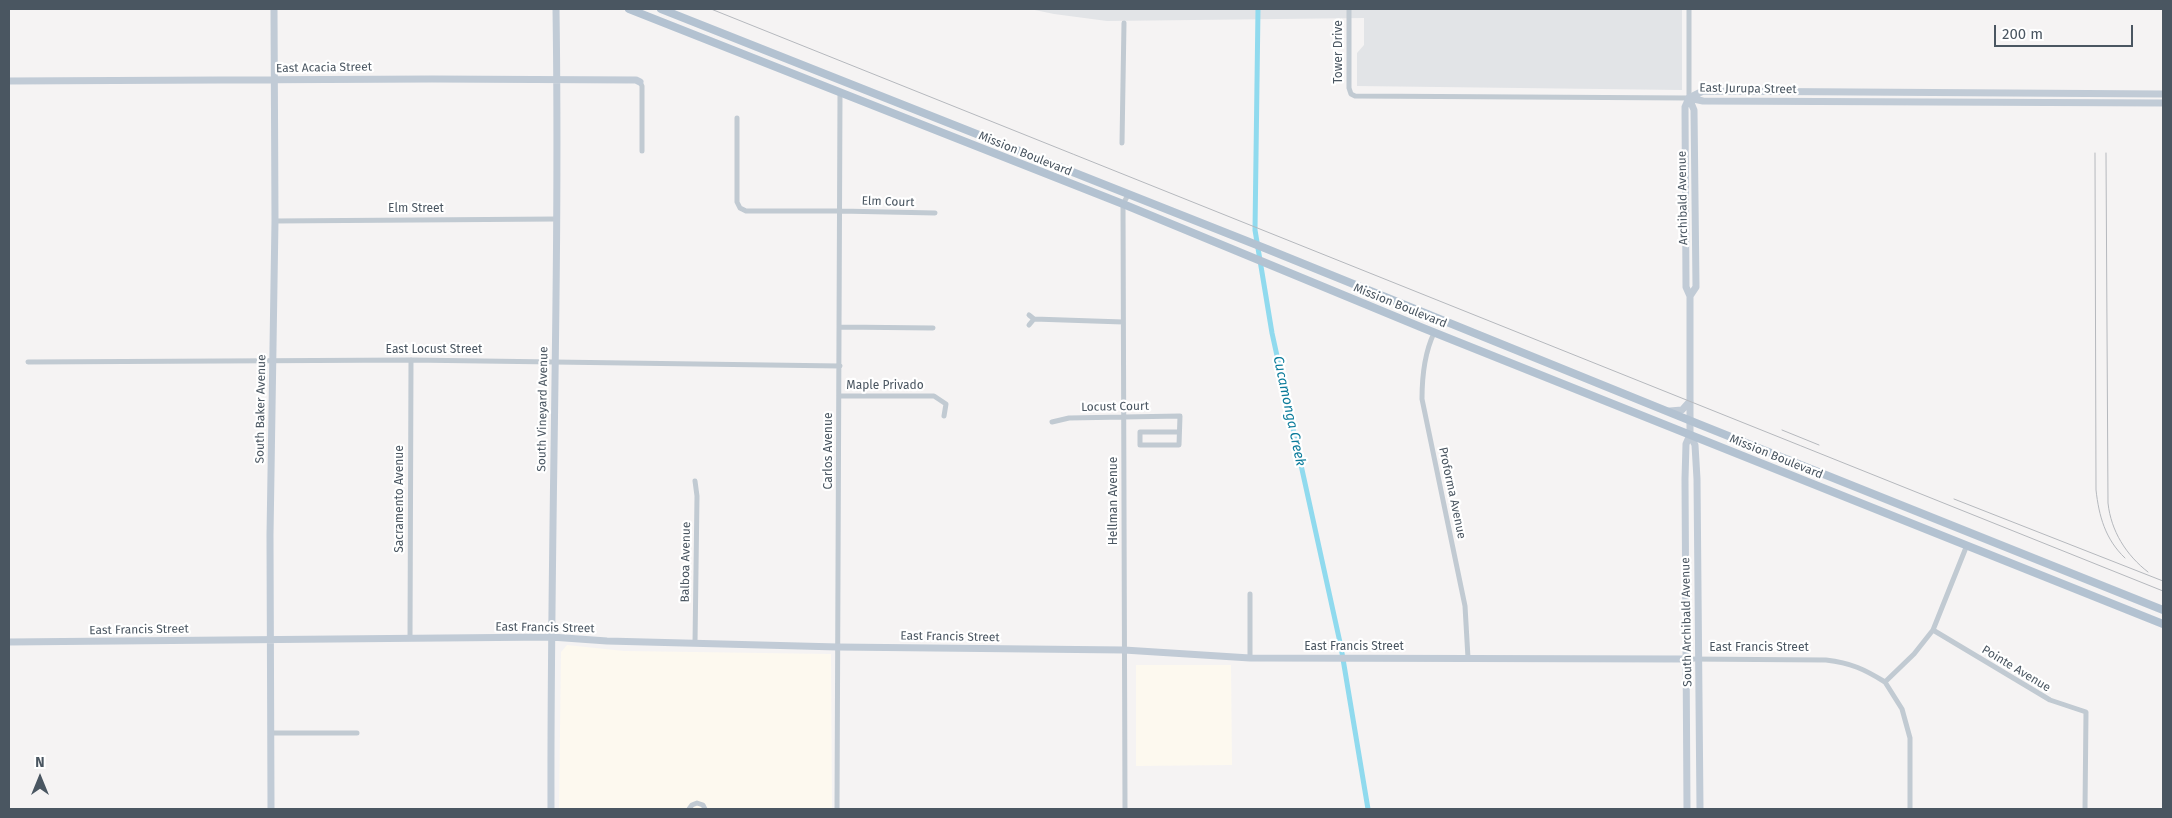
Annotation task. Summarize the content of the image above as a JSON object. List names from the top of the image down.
{
  "streets": {
    "main road": [
      "East Acacia Street",
      "East Jurupa Street",
      "Mission Boulevard",
      "Archibald Avenue",
      "South Baker Avenue",
      "South Vineyard Avenue",
      "South Archibald Avenue",
      "East Francis Street"
    ],
    "street": [
      "Tower Drive",
      "Elm Court",
      "Elm Street",
      "East Locust Street",
      "Maple Privado",
      "Locust Court",
      "Carlos Avenue",
      "Proforma Avenue",
      "Sacramento Avenue",
      "Hellman Avenue",
      "Balboa Avenue",
      "Pointe Avenue"
    ]
  },
  "crossings": [
    ["Tower Drive", "East Jurupa Street"],
    ["Tower Drive", "Archibald Avenue"],
    ["East Acacia Street", "South Baker Avenue"],
    ["East Acacia Street", "South Vineyard Avenue"],
    ["East Jurupa Street", "Archibald Avenue"],
    ["Mission Boulevard", "Archibald Avenue"],
    ["Mission Boulevard", "Carlos Avenue"],
    ["Mission Boulevard", "Proforma Avenue"],
    ["Mission Boulevard", "Hellman Avenue"],
    ["Mission Boulevard", "South Archibald Avenue"],
    ["Archibald Avenue", "South Archibald Avenue"],
    ["Elm Court", "Carlos Avenue"],
    ["Elm Street", "South Baker Avenue"],
    ["Elm Street", "South Vineyard Avenue"],
    ["East Locust Street", "South Baker Avenue"],
    ["East Locust Street", "South Vineyard Avenue"],
    ["East Locust Street", "Carlos Avenue"],
    ["East Locust Street", "Sacramento Avenue"],
    ["Maple Privado", "Carlos Avenue"],
    ["Locust Court", "Hellman Avenue"],
    ["South Baker Avenue", "East Francis Street"],
    ["South Vineyard Avenue", "East Francis Street"],
    ["Carlos Avenue", "East Francis Street"],
    ["Proforma Avenue", "East Francis Street"],
    ["Sacramento Avenue", "East Francis Street"],
    ["Hellman Avenue", "East Francis Street"],
    ["Balboa Avenue", "East Francis Street"],
    ["South Archibald Avenue", "East Francis Street"]
  ],
  "water": ["Cucamonga Creek"],
  "scale_bar": "200 m",
  "north": "top"
}
